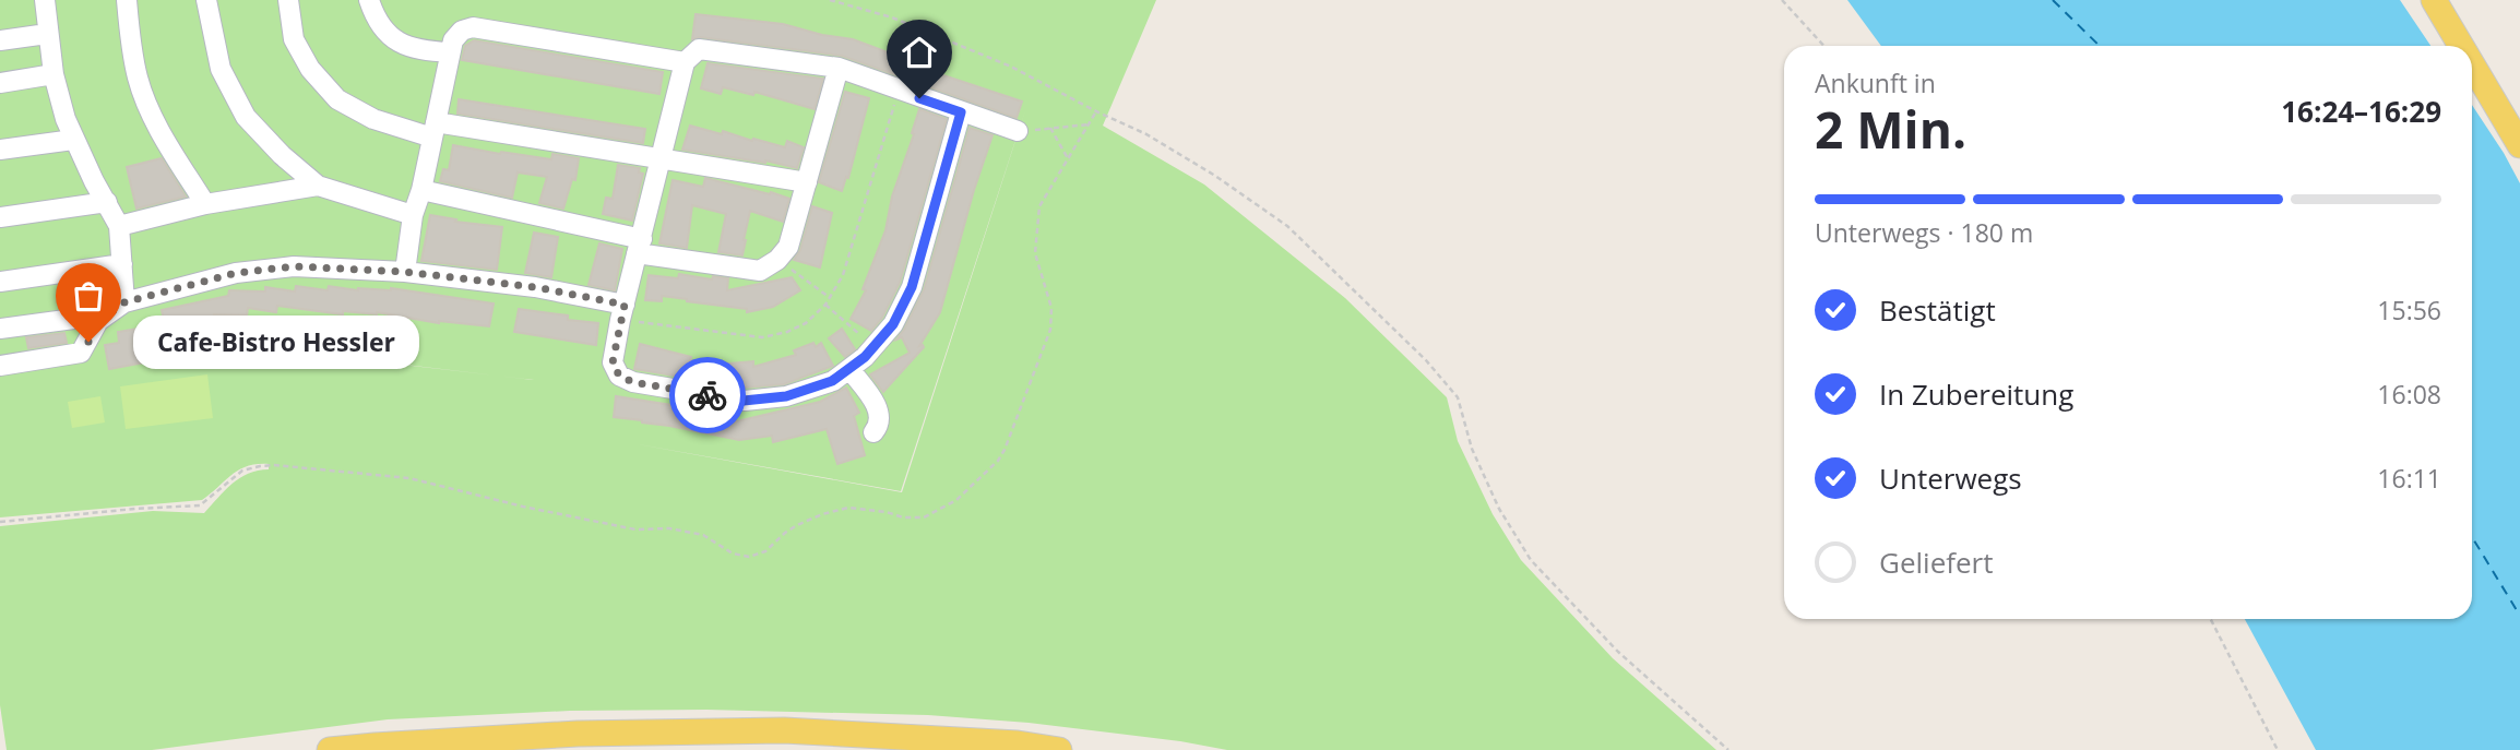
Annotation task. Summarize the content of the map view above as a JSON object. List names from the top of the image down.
{
  "places": ["Cafe-Bistro Hessler"],
  "page": {
    "heading": ["2 Min.", "Ankunft in", "16:24–16:29"],
    "bar": "Unterwegs · 180 m",
    "list": [
      ["Bestätigt", "15:56"],
      ["In Zubereitung", "16:08"],
      ["Unterwegs", "16:11"],
      "Geliefert"
    ],
    "bubble": "Cafe-Bistro Hessler"
  }
}
